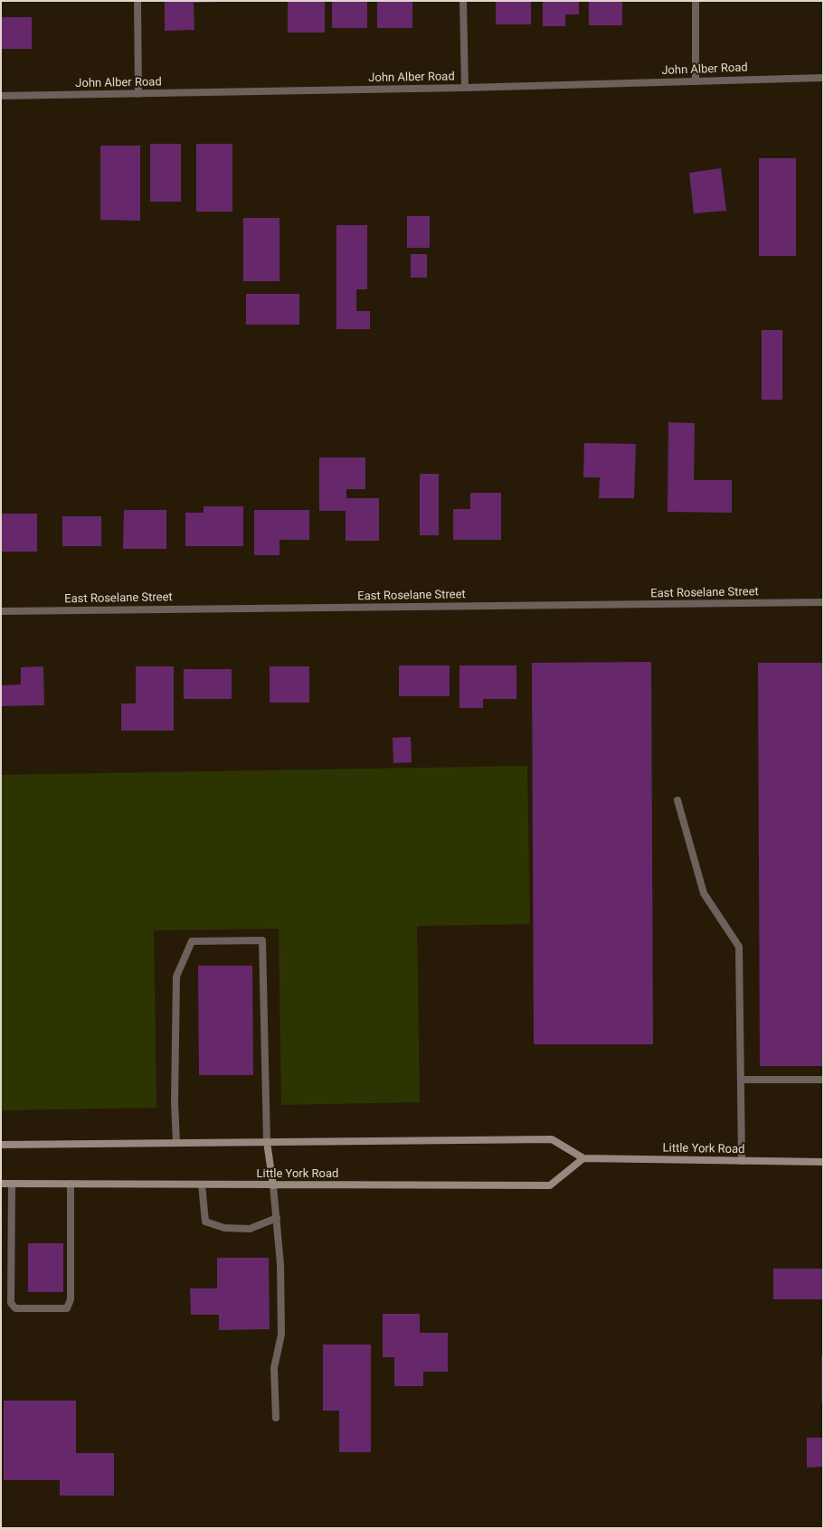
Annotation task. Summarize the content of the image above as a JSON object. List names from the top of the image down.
{
  "streets": {
    "main road": ["Little York Road"],
    "street": ["John Alber Road", "East Roselane Street"]
  }
}
